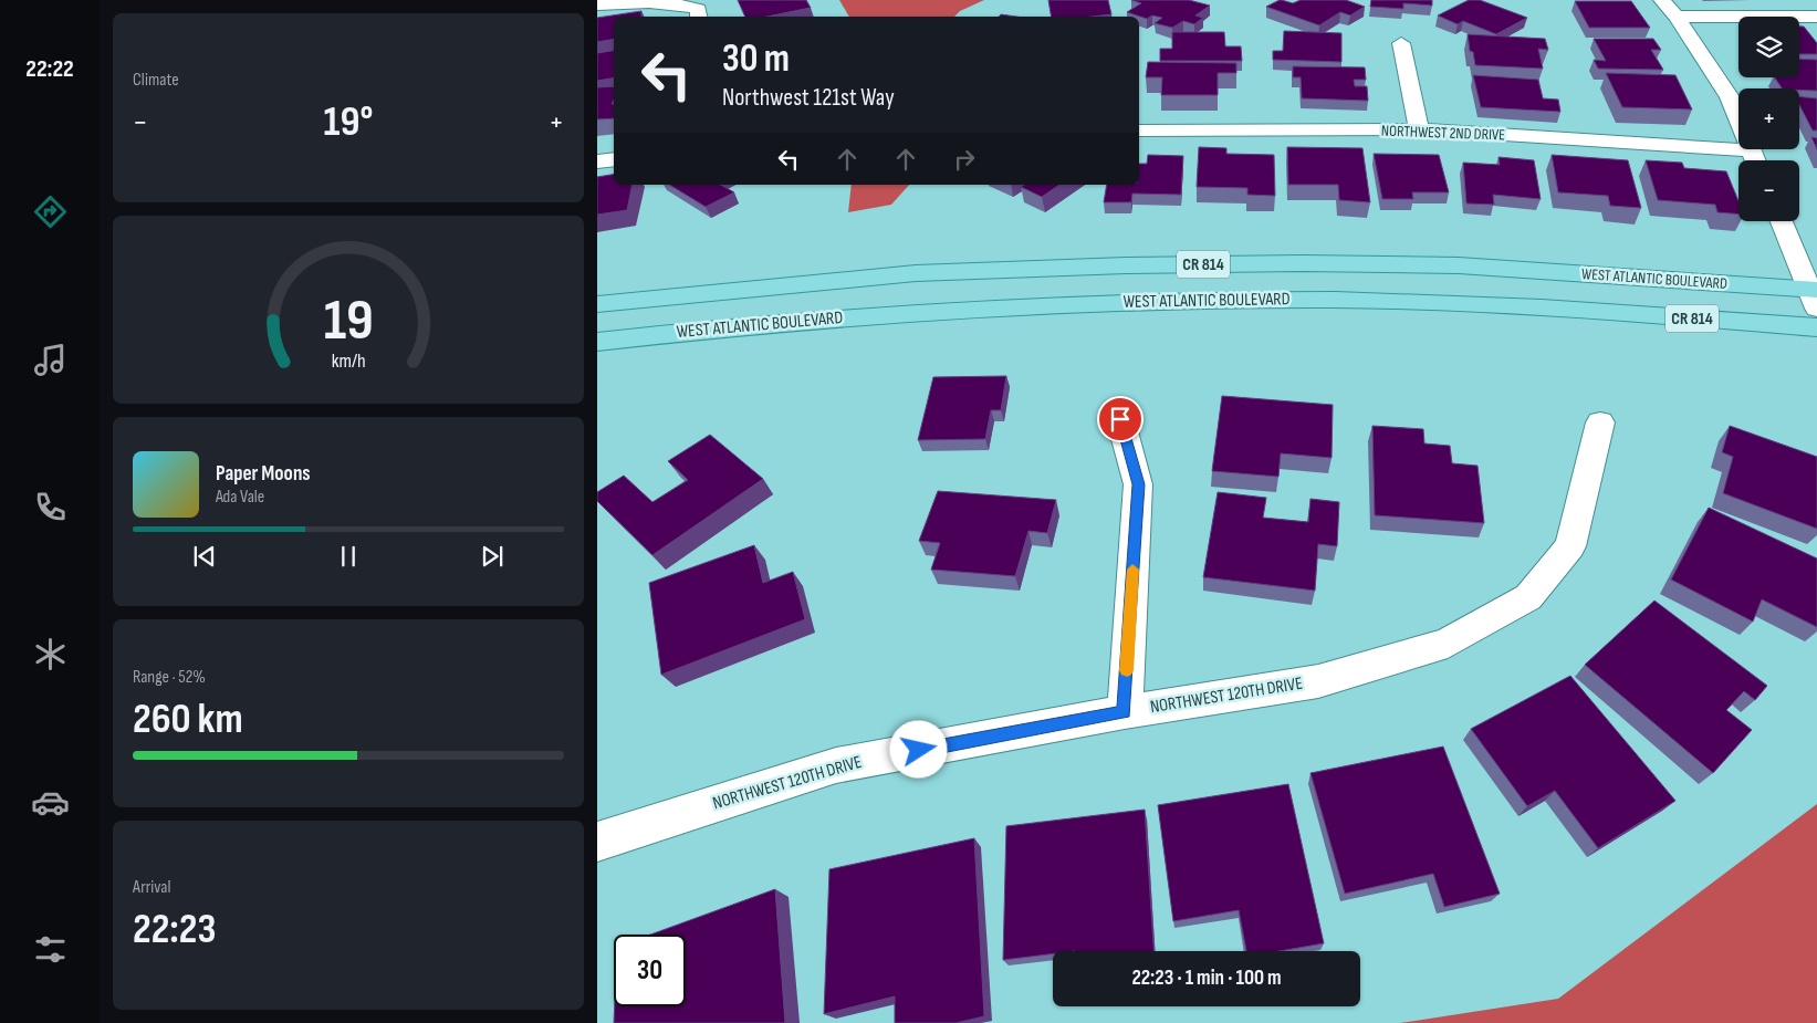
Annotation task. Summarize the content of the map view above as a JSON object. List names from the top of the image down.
{
  "streets": {
    "main road": ["CR 814", "WEST ATLANTIC BOULEVARD"],
    "street": ["NORTHWEST 2ND DRIVE", "NORTHWEST 120TH DRIVE"]
  },
  "page": {
    "tabs": "22:22",
    "tile": [
      "Climate",
      ["Range · 52%", "260 km"],
      ["Arrival", "22:23"]
    ],
    "map_buttons": ["+", "−"],
    "turn": ["30 m", "Northwest 121st Way"],
    "heat": ["−", "19°", "+"],
    "song": ["Paper Moons", "Ada Vale"],
    "limit": "30",
    "trip": "22:23 · 1 min · 100 m",
    "gauge": ["19", "km/h"]
  }
}
